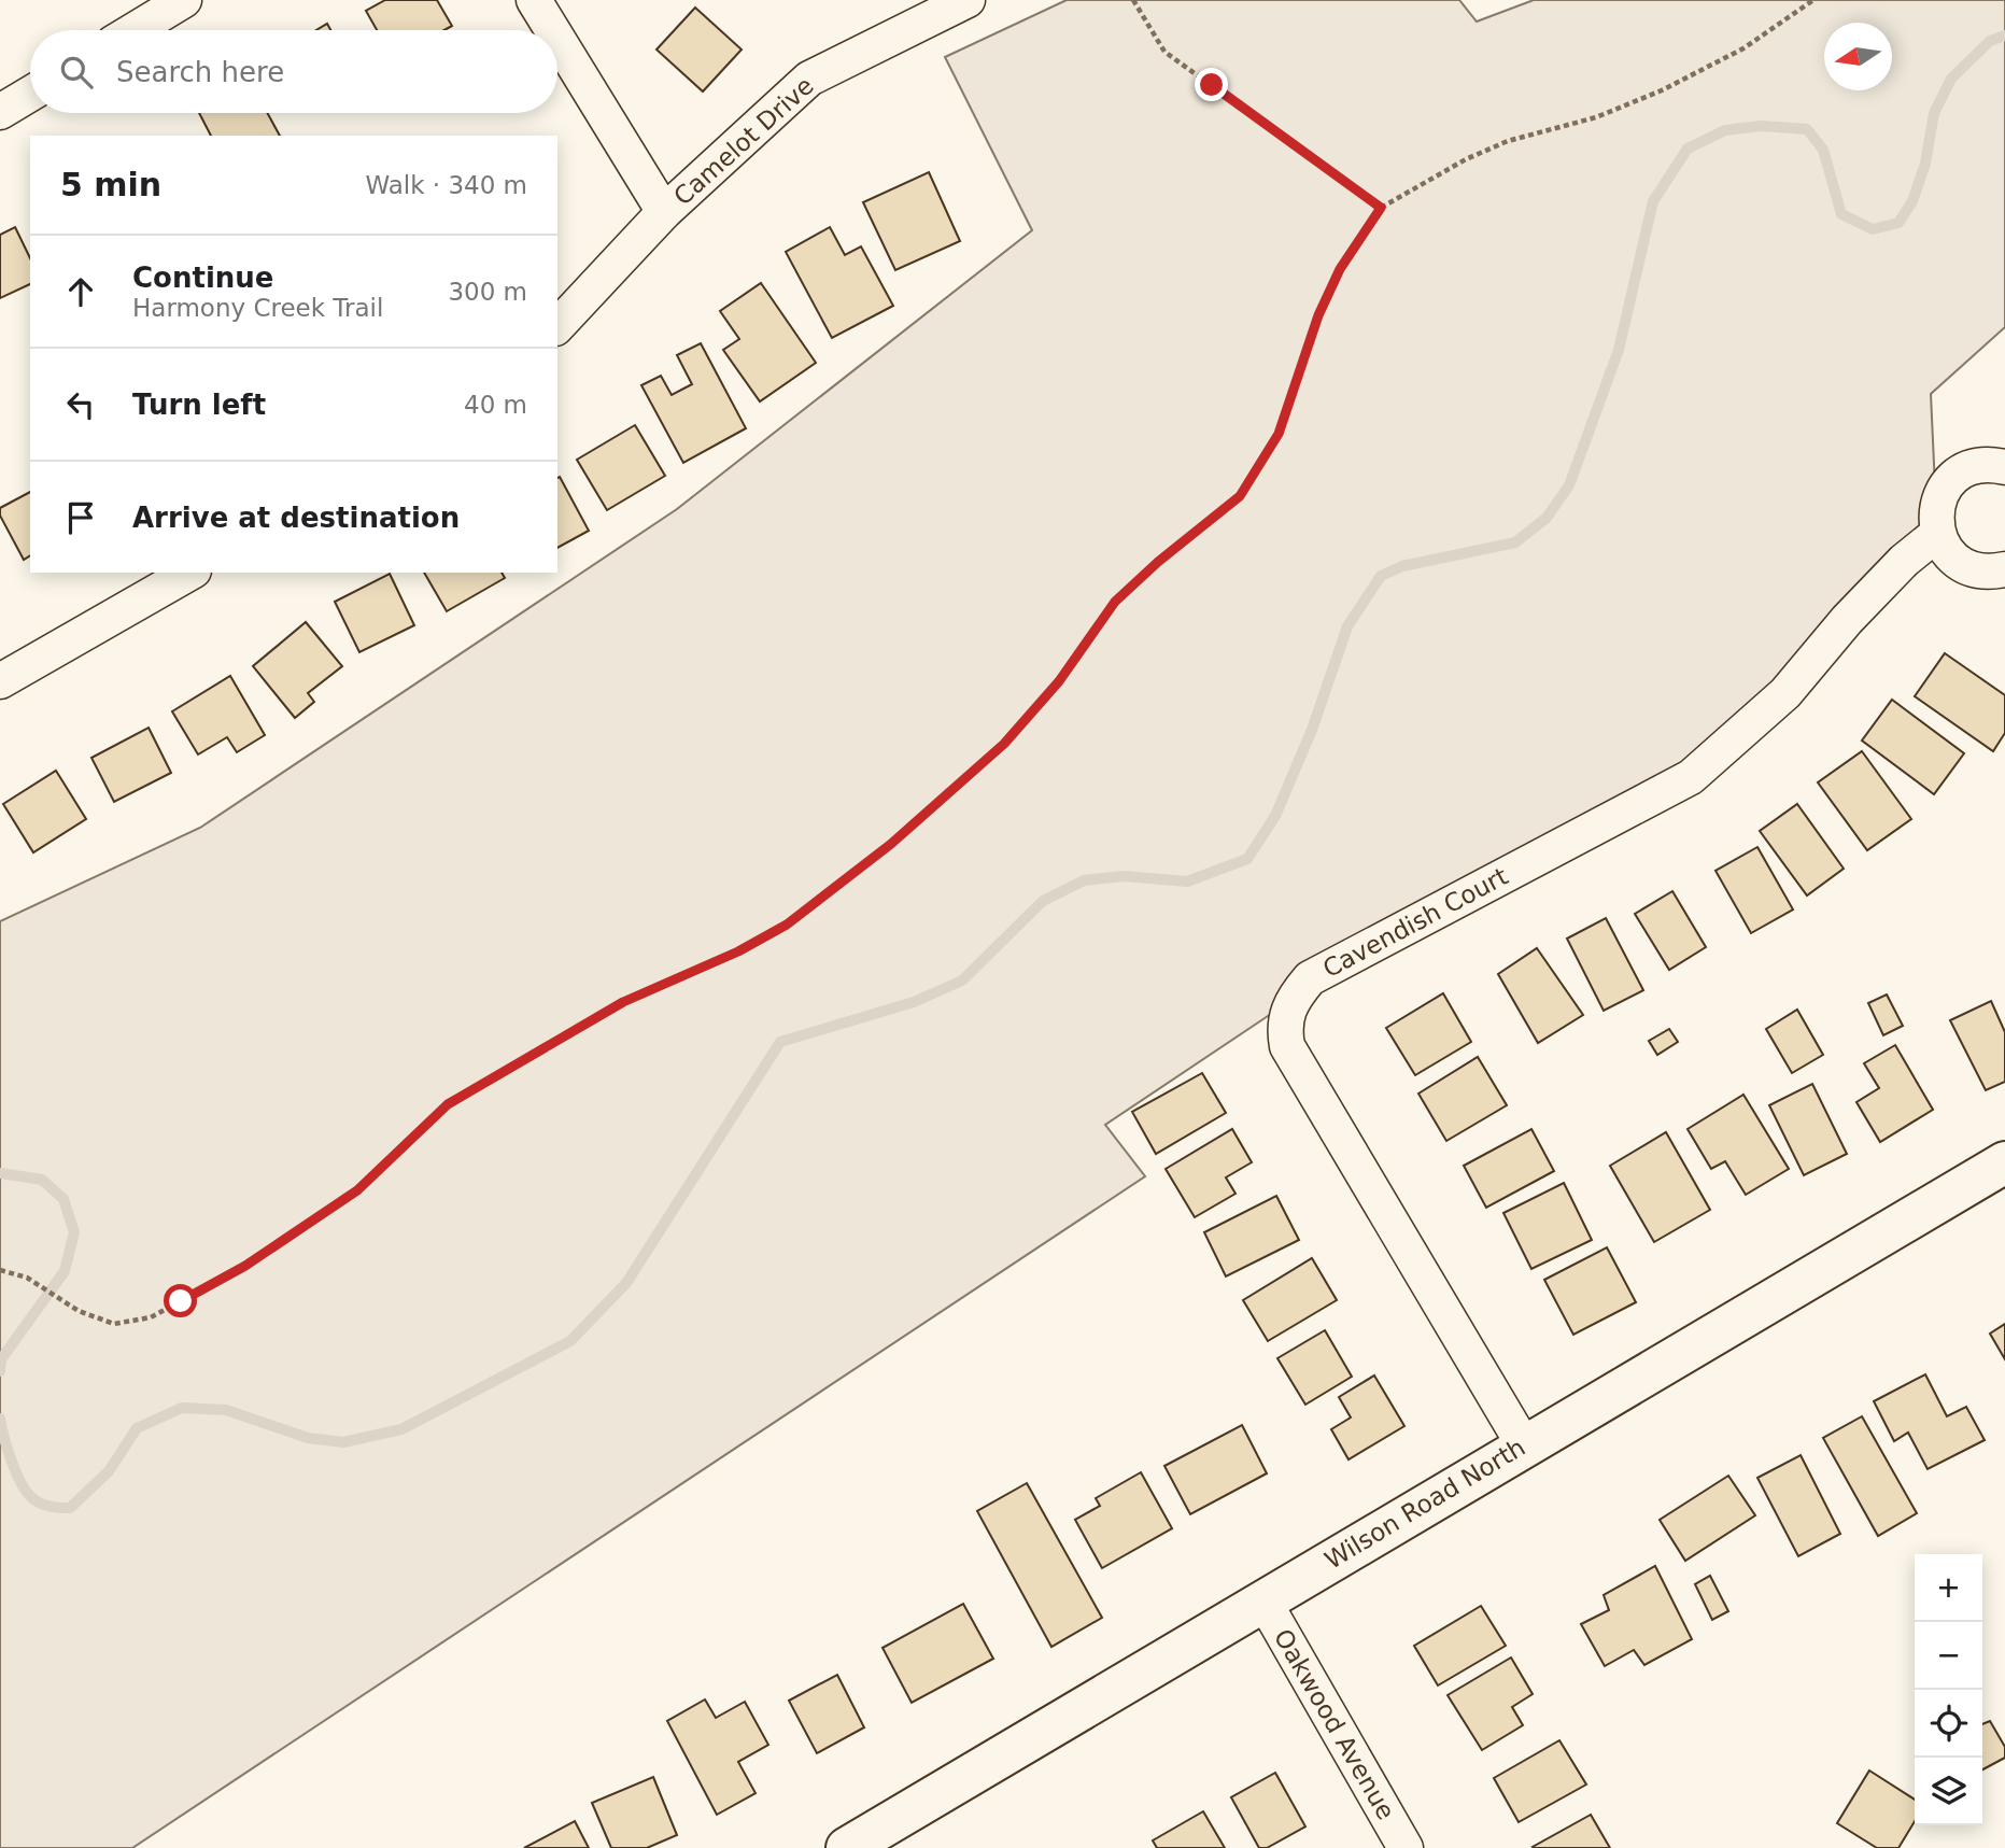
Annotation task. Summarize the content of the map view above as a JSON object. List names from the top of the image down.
{
  "streets": {
    "main road": ["Wilson Road North"],
    "street": ["Camelot Drive", "Cavendish Court", "Oakwood Avenue"]
  },
  "crossings": [
    ["Cavendish Court", "Wilson Road North"],
    ["Wilson Road North", "Oakwood Avenue"]
  ],
  "north": "left",
  "page": {
    "search": "Search here",
    "heading": ["5 min", "Walk · 340 m"],
    "list": [
      ["Continue", "Harmony Creek Trail", "300 m"],
      ["Turn left", "40 m"],
      "Arrive at destination"
    ],
    "map_buttons": ["+", "−"]
  }
}
